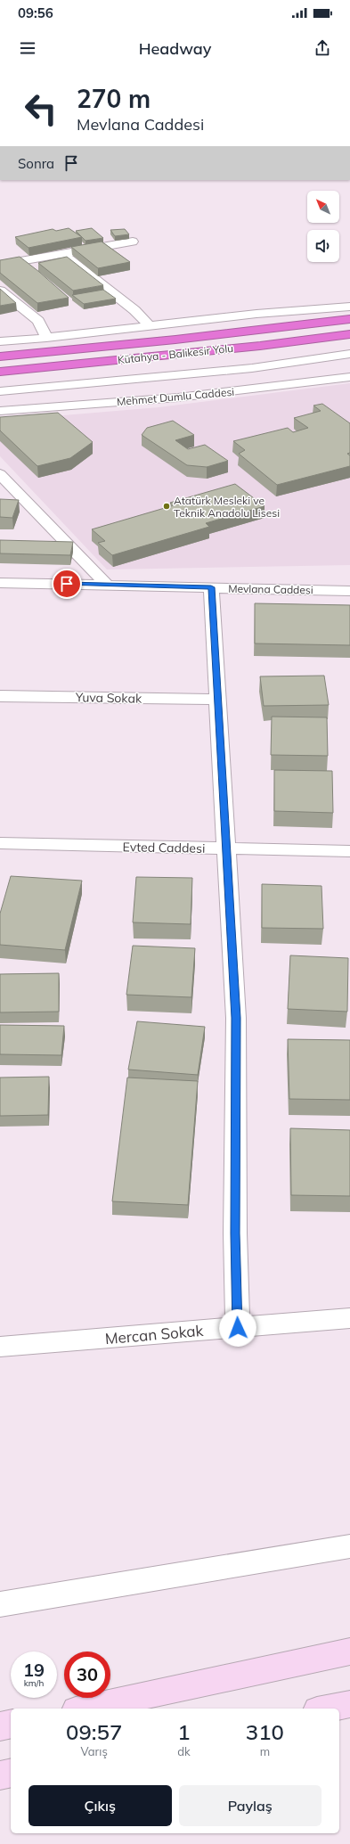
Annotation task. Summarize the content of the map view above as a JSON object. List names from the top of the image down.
{
  "streets": {
    "highway": ["Kütahya - Balıkesir Yolu"],
    "street": [
      "Mehmet Dumlu Caddesi",
      "Mevlana Caddesi",
      "Yuva Sokak",
      "Evted Caddesi",
      "Mercan Sokak"
    ]
  },
  "places": ["Atatürk Mesleki ve Teknik Anadolu Lisesi"],
  "north": "top left",
  "page": {
    "status": "09:56",
    "header": "Headway",
    "turn": ["270 m", "Mevlana Caddesi"],
    "then": "Sonra",
    "speed": "19 km/h",
    "limit": "30",
    "eta": [
      "09:57",
      "Varış",
      "1",
      "dk",
      "310",
      "m"
    ],
    "buttons": ["Çıkış", "Paylaş"]
  }
}
